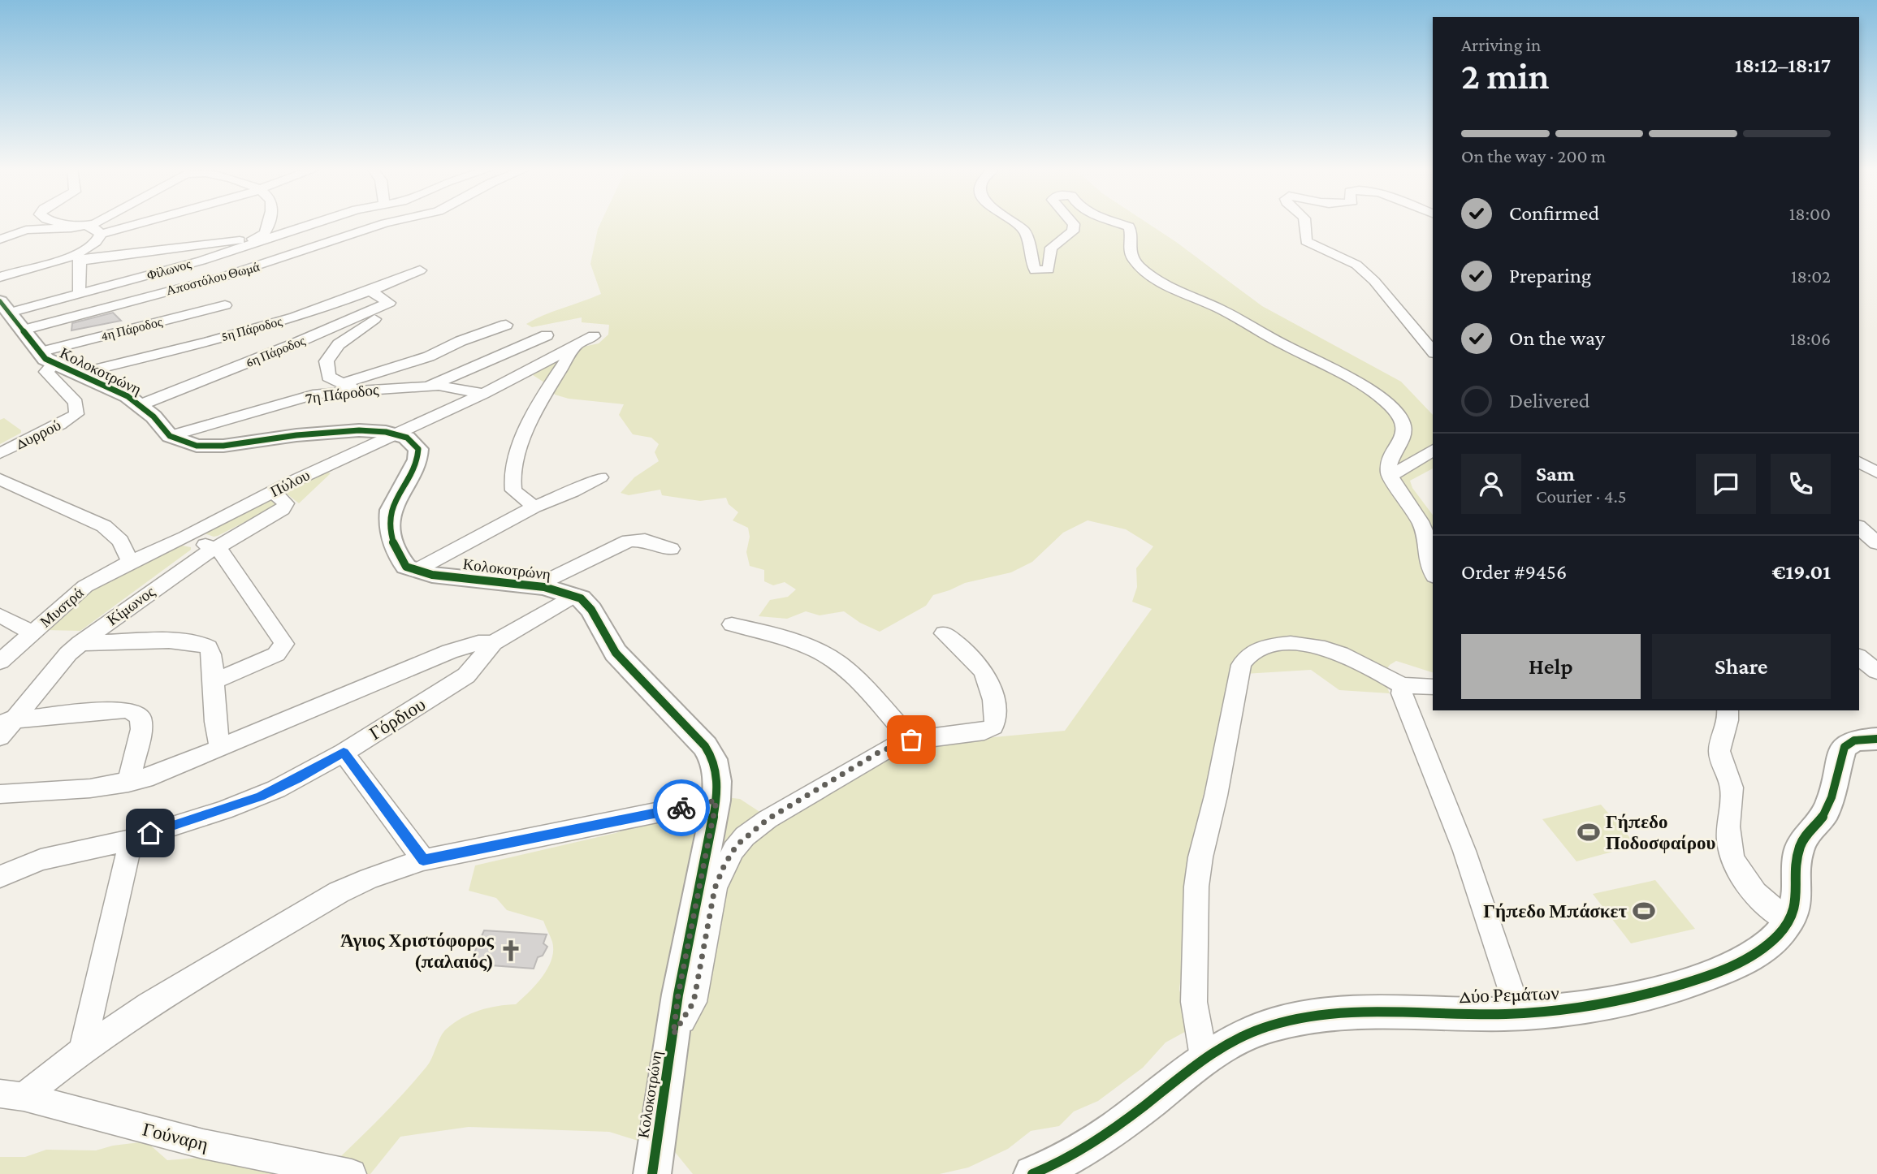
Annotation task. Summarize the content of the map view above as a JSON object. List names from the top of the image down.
{
  "streets": {
    "street": [
      "Φίλωνος",
      "Αποστόλου Θωμά",
      "4η Πάροδος",
      "5η Πάροδος",
      "6η Πάροδος",
      "Κολοκοτρώνη",
      "7η Πάροδος",
      "Δυρρού",
      "Πύλου",
      "Κίμωνος",
      "Μυστρά",
      "Γόρδιου",
      "Δύο Ρεμάτων",
      "Γούναρη"
    ]
  },
  "crossings": [
    ["Φίλωνος", "Αποστόλου Θωμά"],
    ["Φίλωνος", "Κολοκοτρώνη"],
    ["Αποστόλου Θωμά", "Κολοκοτρώνη"],
    ["4η Πάροδος", "Κολοκοτρώνη"],
    ["4η Πάροδος", "Δυρρού"],
    ["5η Πάροδος", "Κολοκοτρώνη"],
    ["6η Πάροδος", "Κολοκοτρώνη"],
    ["Κολοκοτρώνη", "7η Πάροδος"],
    ["Κολοκοτρώνη", "Δυρρού"],
    ["Κολοκοτρώνη", "Πύλου"],
    ["Κολοκοτρώνη", "Γόρδιου"],
    ["7η Πάροδος", "Πύλου"],
    ["Πύλου", "Κίμωνος"],
    ["Πύλου", "Μυστρά"]
  ],
  "places": {
    "sports": ["Γήπεδο Ποδοσφαίρου", "Γήπεδο Μπάσκετ"],
    "church": ["Άγιος Χριστόφορος (παλαιός)"]
  },
  "page": {
    "heading": ["2 min", "Arriving in", "18:12–18:17"],
    "panel": [
      "Sam",
      "Courier · 4.5",
      "Order #9456",
      "€19.01"
    ],
    "bar": "On the way · 200 m",
    "list": [
      ["Confirmed", "18:00"],
      ["Preparing", "18:02"],
      ["On the way", "18:06"],
      "Delivered"
    ],
    "buttons": ["Help", "Share"]
  }
}
